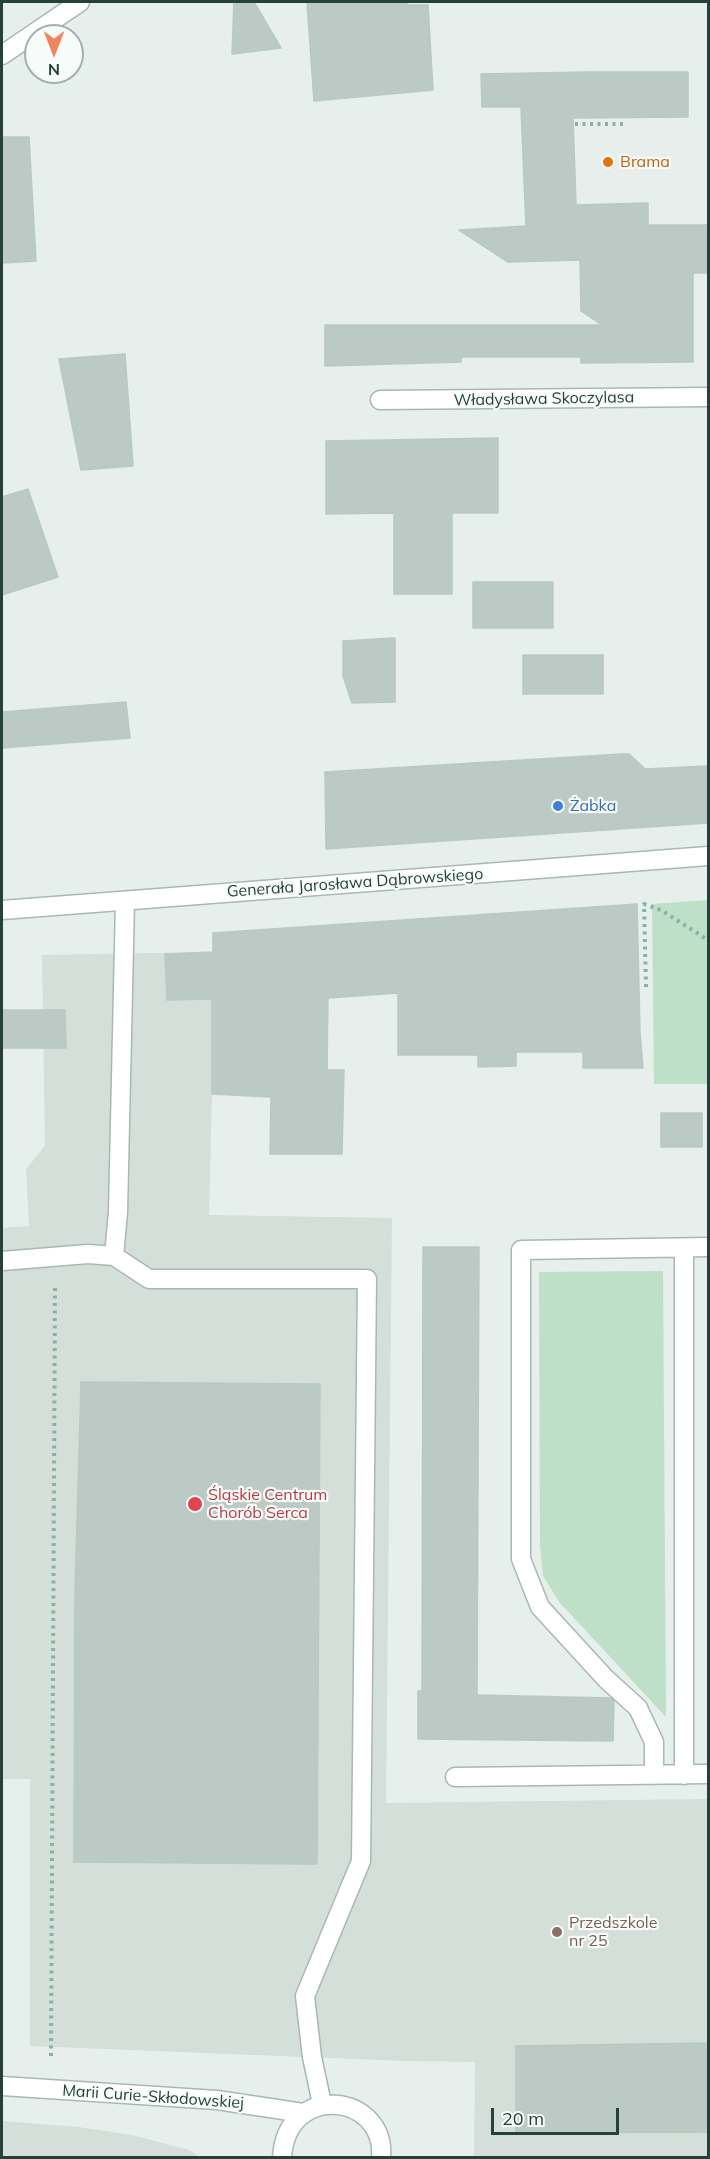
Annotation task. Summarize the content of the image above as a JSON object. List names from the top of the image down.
{
  "streets": {
    "street": ["Władysława Skoczylasa", "Generała Jarosława Dąbrowskiego", "Marii Curie-Skłodowskiej"]
  },
  "places": [
    "Brama",
    "Żabka",
    "Śląskie Centrum Chorób Serca",
    "Przedszkole nr 25"
  ],
  "scale_bar": "20 m",
  "north": "bottom"
}
